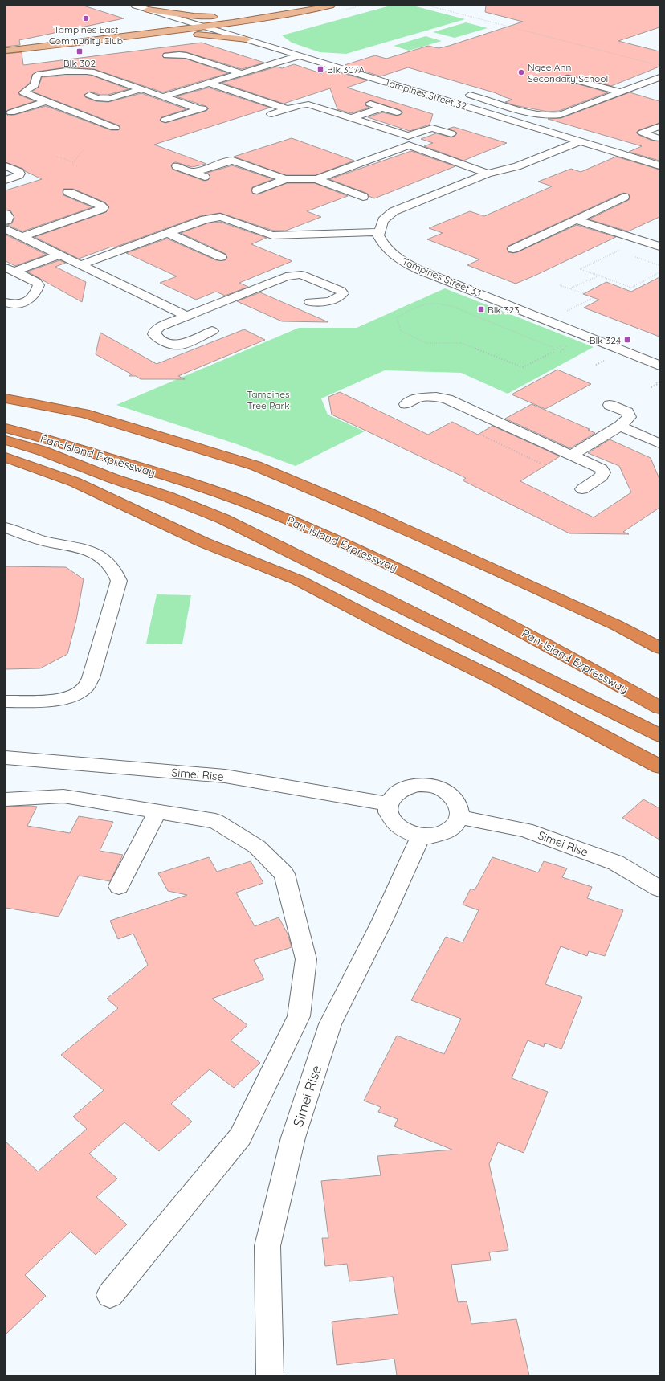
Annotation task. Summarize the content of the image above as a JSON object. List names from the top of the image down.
{
  "streets": {
    "highway": ["Pan-Island Expressway"],
    "street": ["Tampines Street 32", "Tampines Street 33", "Simei Rise"]
  },
  "parks": ["Tampines Tree Park"],
  "places": {
    "other": ["Tampines East Community Club", "Ngee Ann Secondary School"],
    "transit": [
      "Blk 302",
      "Blk 307A",
      "Blk 323",
      "Blk 324"
    ]
  }
}
